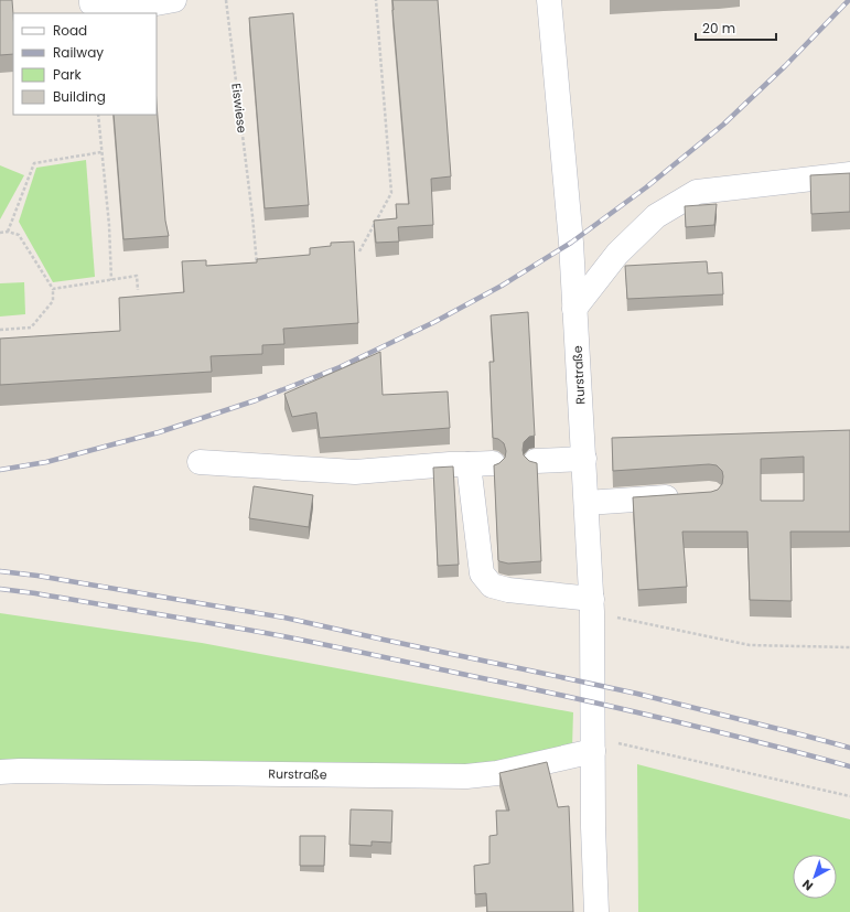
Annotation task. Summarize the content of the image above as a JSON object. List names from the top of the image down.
{
  "streets": {
    "street": ["Rurstraße"],
    "path": ["Eiswiese"]
  },
  "legend": [
    "Road",
    "Railway",
    "Park",
    "Building"
  ],
  "scale_bar": "20 m",
  "north": "bottom left"
}
